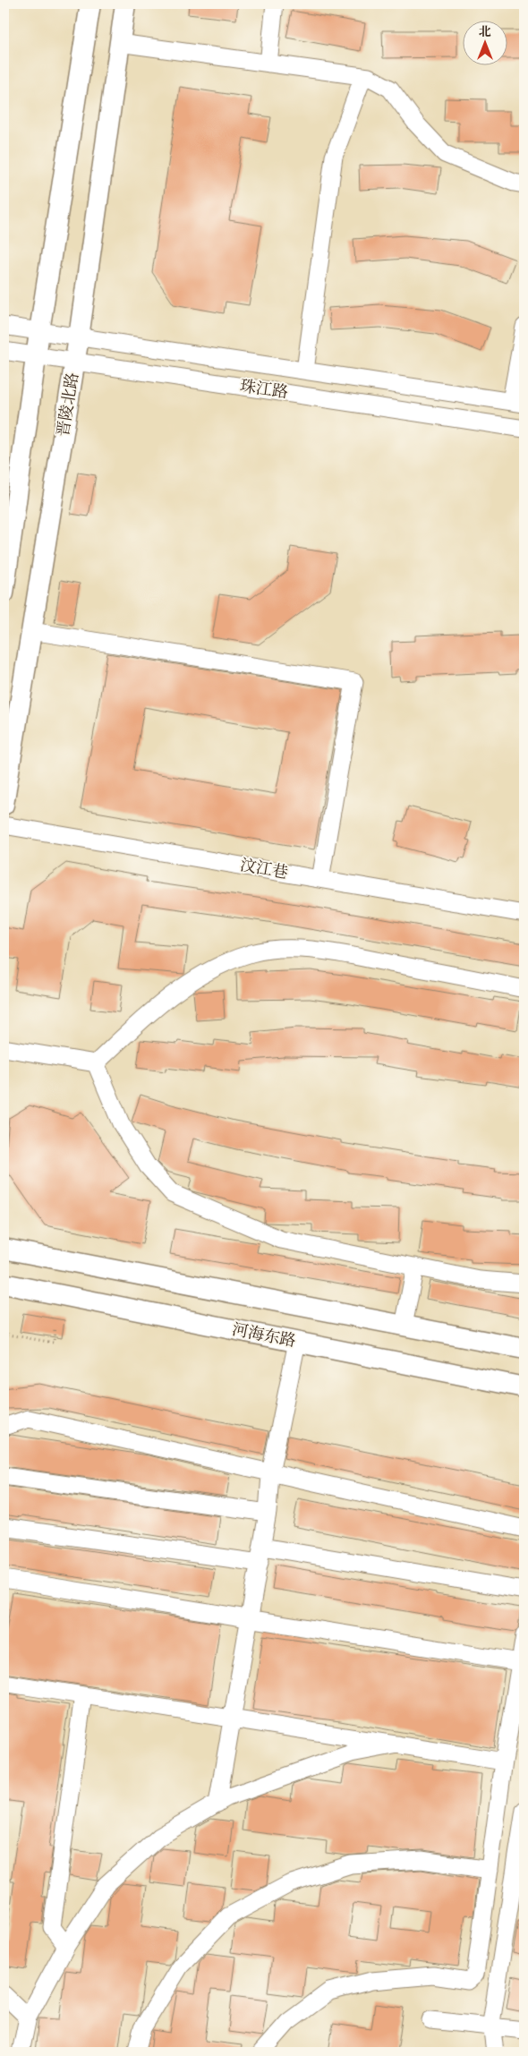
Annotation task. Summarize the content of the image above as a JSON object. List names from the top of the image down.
{
  "streets": {
    "main road": ["晋陵北路", "河海东路"],
    "street": ["珠江路", "汶江巷"]
  },
  "crossings": [
    ["珠江路", "晋陵北路"]
  ],
  "north": "top"
}
